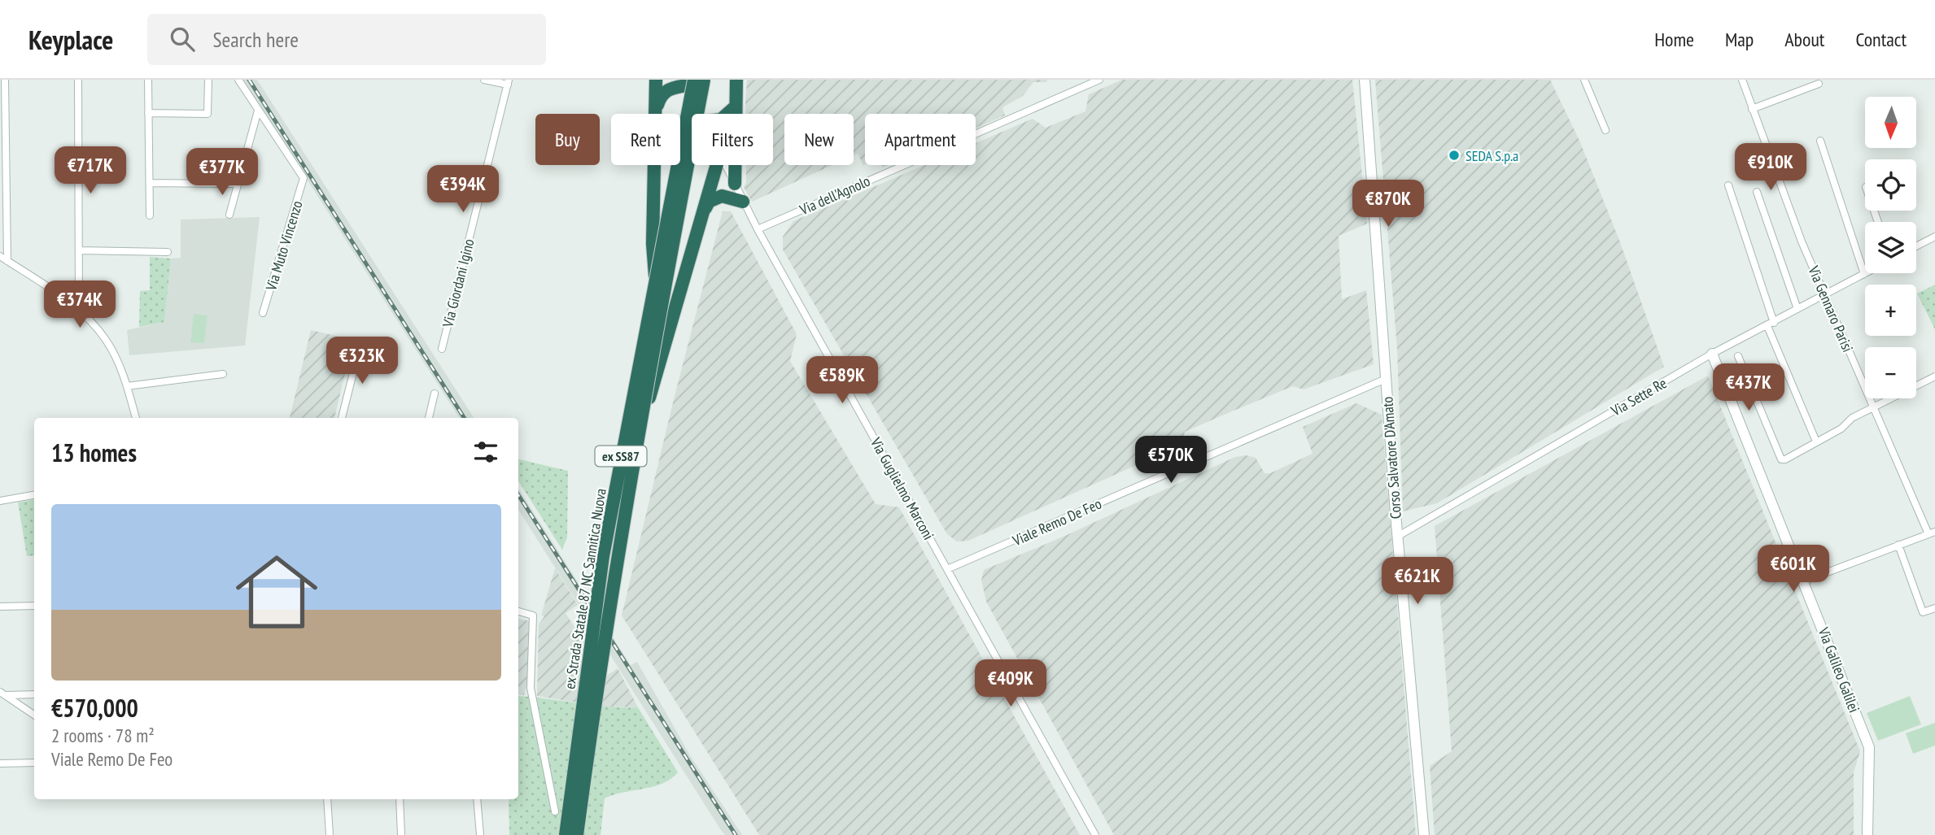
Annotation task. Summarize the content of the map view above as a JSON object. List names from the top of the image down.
{
  "streets": {
    "highway": ["ex SS87", "ex Strada Statale 87 NC Sannitica Nuova"],
    "street": [
      "Via dell'Agnolo",
      "Via Muto Vincenzo",
      "Via Giordani Igino",
      "Via Gennaro Parisi",
      "Via Sette Re",
      "Corso Salvatore D'Amato",
      "Via Guglielmo Marconi",
      "Viale Remo De Feo",
      "Via Galileo Galilei"
    ]
  },
  "crossings": [
    ["Via dell'Agnolo", "Via Guglielmo Marconi"],
    ["Via Gennaro Parisi", "Via Sette Re"],
    ["Via Sette Re", "Corso Salvatore D'Amato"],
    ["Via Sette Re", "Via Galileo Galilei"],
    ["Corso Salvatore D'Amato", "Viale Remo De Feo"],
    ["Via Guglielmo Marconi", "Viale Remo De Feo"],
    ["Via Guglielmo Marconi", "ex Strada Statale 87 NC Sannitica Nuova"]
  ],
  "places": ["SEDA S.p.a"],
  "north": "bottom",
  "page": {
    "header": "Keyplace",
    "search": "Search here",
    "nav": [
      "Home",
      "Map",
      "About",
      "Contact"
    ],
    "map_buttons": ["+", "−"],
    "chip": [
      "Buy",
      "Rent",
      "Filters",
      "New",
      "Apartment"
    ],
    "price": [
      "€910K",
      "€717K",
      "€377K",
      "€394K",
      "€870K",
      "€374K",
      "€323K",
      "€589K",
      "€437K",
      "€570K",
      "€601K",
      "€621K",
      "€409K"
    ],
    "heading": "13 homes",
    "list": [
      {
        "name": "€570,000",
        "note": "2 rooms · 78 m² · Viale Remo De Feo"
      }
    ]
  }
}
